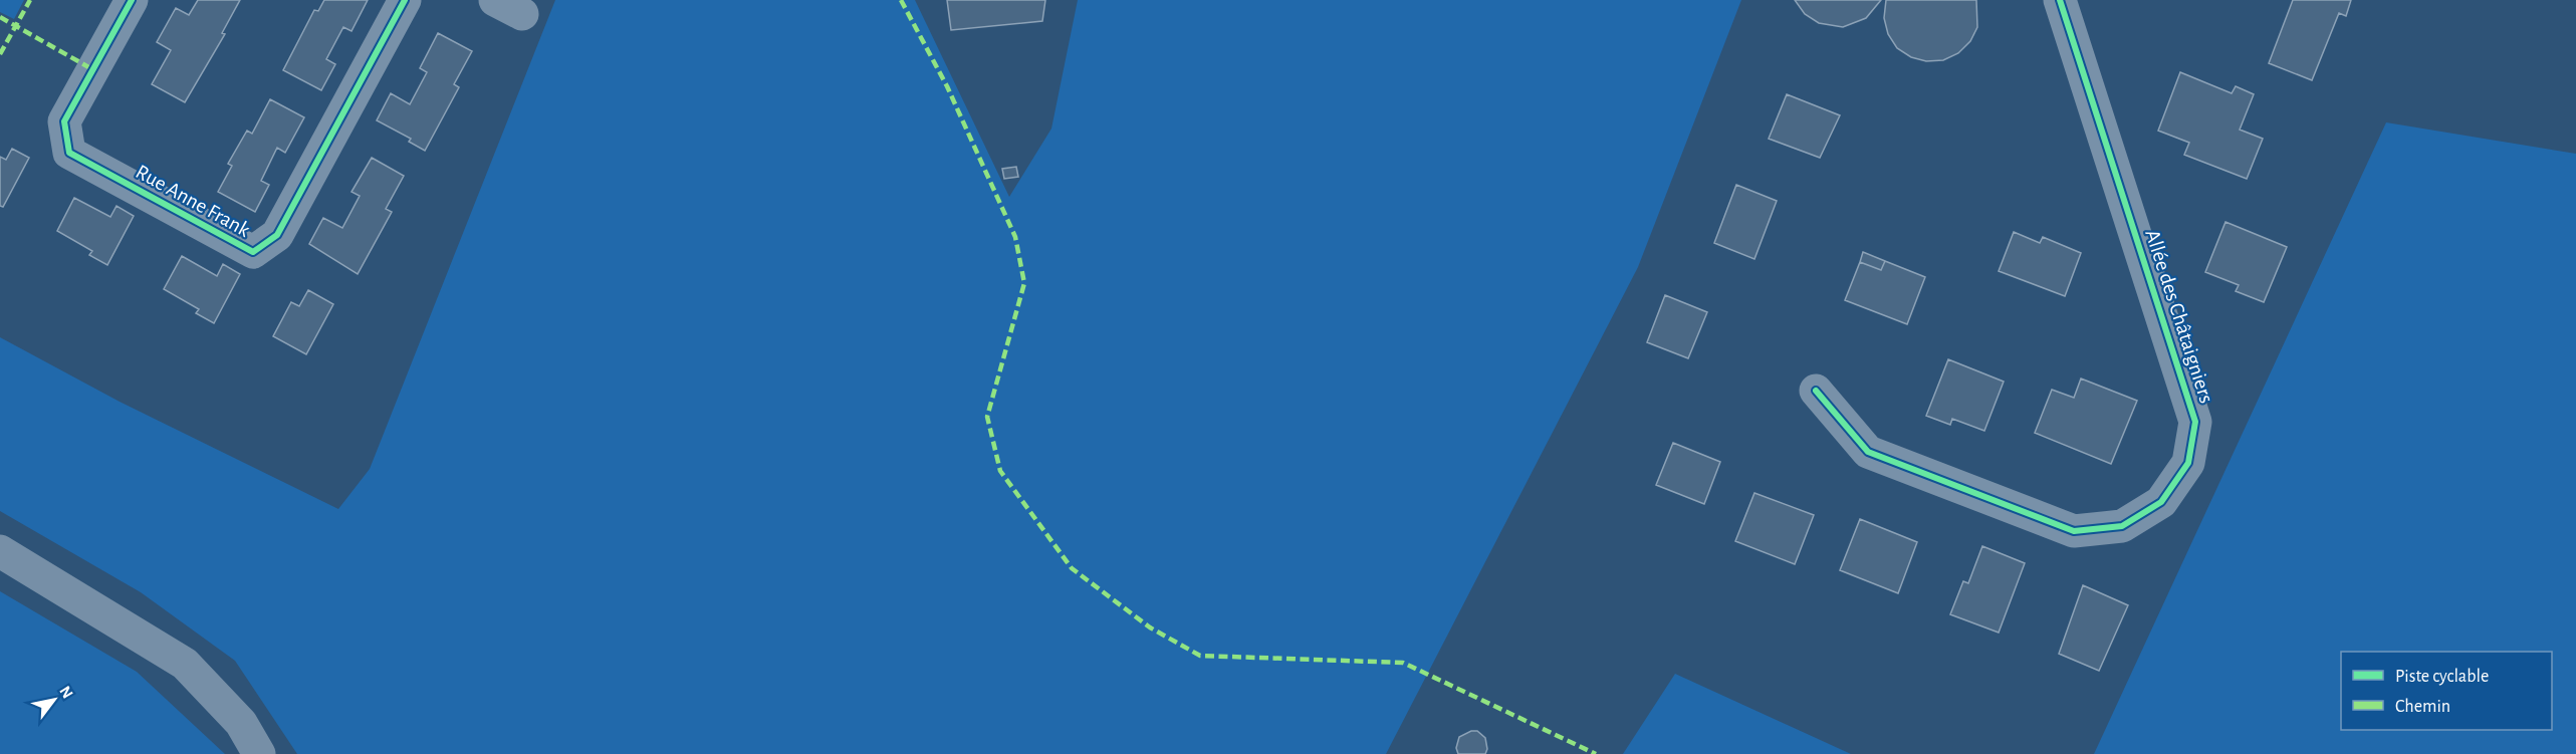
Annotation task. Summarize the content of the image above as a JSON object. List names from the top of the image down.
{
  "streets": {
    "street": ["Rue Anne Frank", "Allée des Châtaigniers"]
  },
  "legend": ["Piste cyclable", "Chemin"],
  "north": "top right"
}
